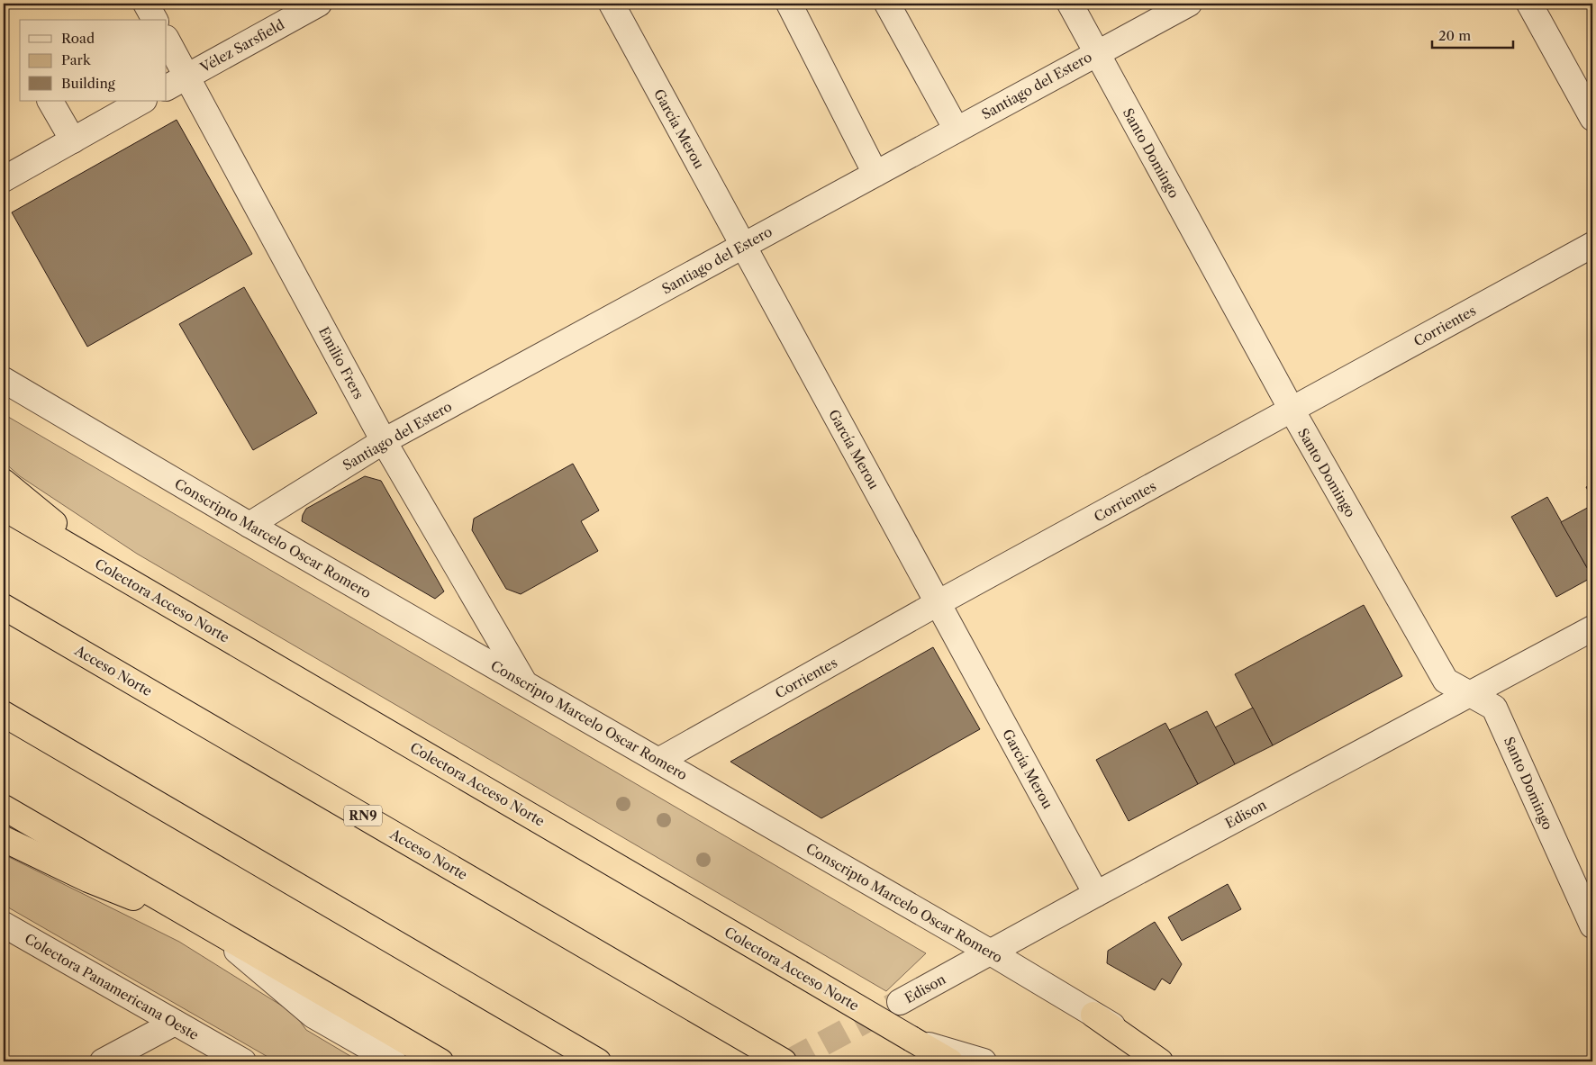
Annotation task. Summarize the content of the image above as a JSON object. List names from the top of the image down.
{
  "streets": {
    "highway": ["Colectora Acceso Norte", "Acceso Norte", "RN9"],
    "street": [
      "Vélez Sarsfield",
      "Santiago del Estero",
      "García Merou",
      "Santo Domingo",
      "Corrientes",
      "Emilio Frers",
      "Conscripto Marcelo Oscar Romero",
      "Edison",
      "Colectora Panamericana Oeste"
    ]
  },
  "crossings": [
    ["Vélez Sarsfield", "Emilio Frers"],
    ["Santiago del Estero", "García Merou"],
    ["Santiago del Estero", "Santo Domingo"],
    ["Santiago del Estero", "Emilio Frers"],
    ["Santiago del Estero", "Conscripto Marcelo Oscar Romero"],
    ["García Merou", "Corrientes"],
    ["García Merou", "Edison"],
    ["Santo Domingo", "Corrientes"],
    ["Santo Domingo", "Edison"],
    ["Corrientes", "Conscripto Marcelo Oscar Romero"],
    ["Emilio Frers", "Conscripto Marcelo Oscar Romero"],
    ["Conscripto Marcelo Oscar Romero", "Edison"]
  ],
  "legend": ["Road", "Park", "Building"],
  "scale_bar": "20 m"
}
